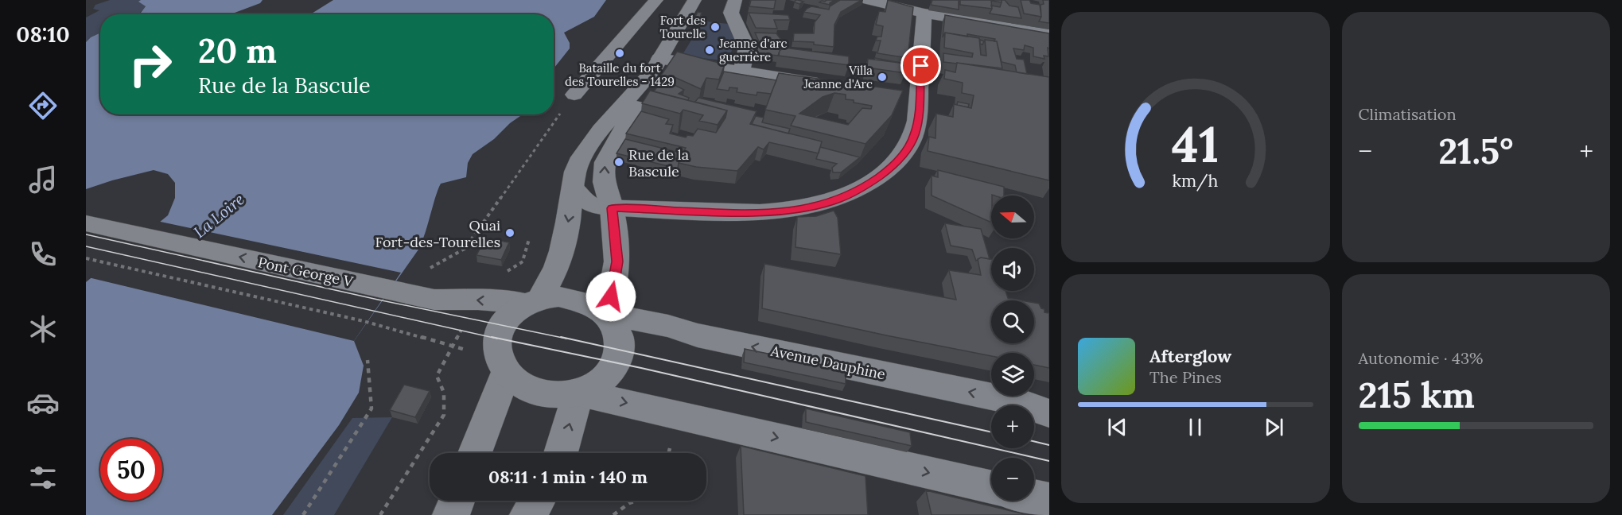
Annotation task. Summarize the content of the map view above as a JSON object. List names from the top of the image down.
{
  "streets": {
    "street": ["Pont George V", "Avenue Dauphine"]
  },
  "crossings": [
    ["Pont George V", "Avenue Dauphine"]
  ],
  "one_way": ["Pont George V"],
  "water": ["La Loire"],
  "places": [
    "Fort des Tourelle",
    "Jeanne d'arc guerrière",
    "Bataille du fort des Tourelles - 1429",
    "Villa Jeanne d'Arc",
    "Rue de la Bascule",
    "Quai Fort-des-Tourelles"
  ],
  "north": "left",
  "page": {
    "tabs": "08:10",
    "tile": [
      "Climatisation",
      ["Autonomie · 43%", "215 km"]
    ],
    "turn": ["20 m", "Rue de la Bascule"],
    "heat": ["−", "21.5°", "+"],
    "map_buttons": ["+", "−"],
    "song": ["Afterglow", "The Pines"],
    "limit": "50",
    "trip": "08:11 · 1 min · 140 m",
    "gauge": ["41", "km/h"]
  }
}
